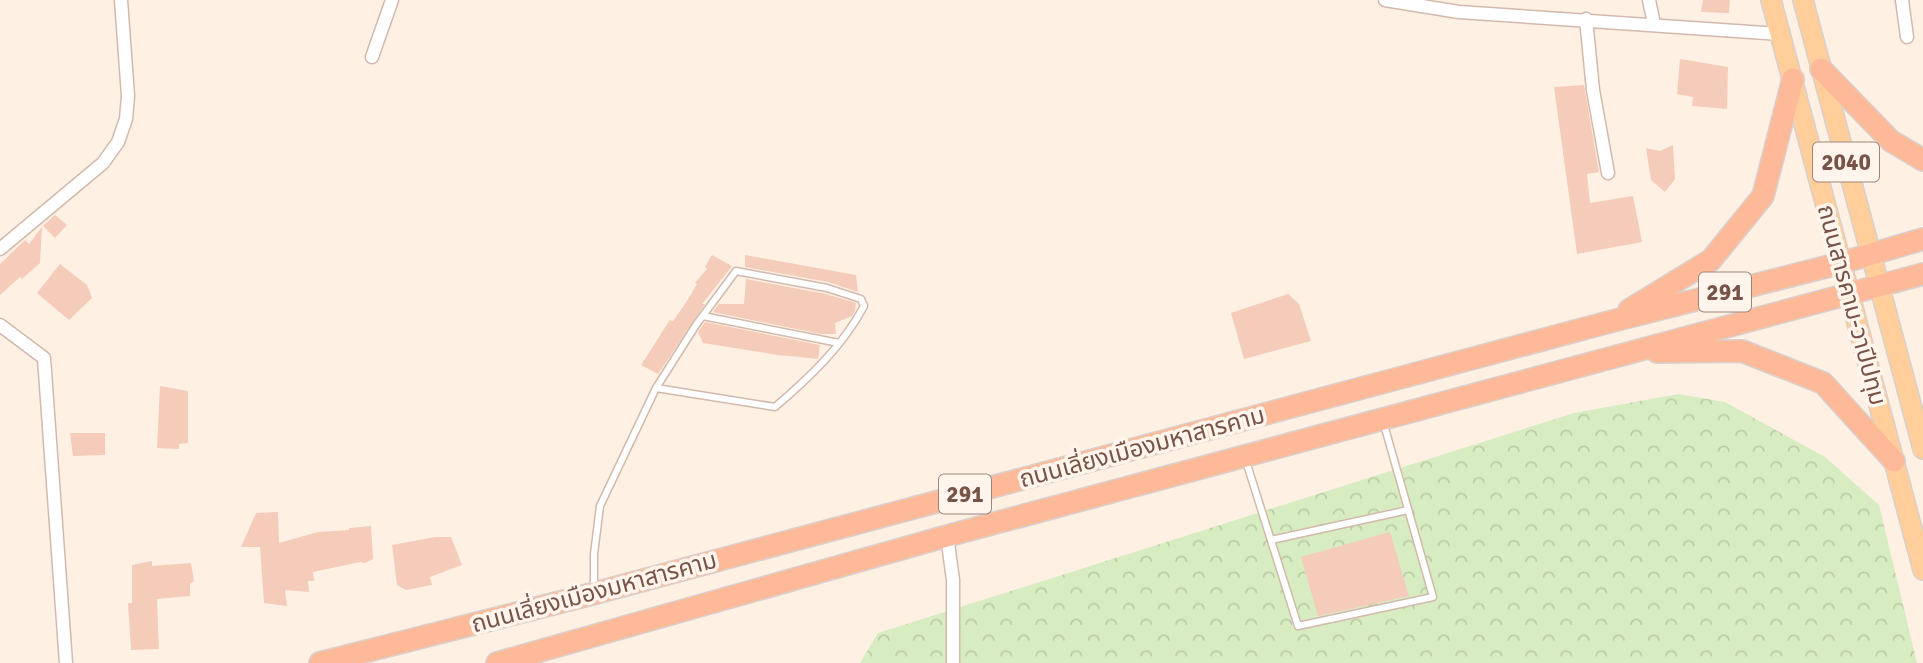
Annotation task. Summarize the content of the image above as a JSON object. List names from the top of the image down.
{
  "streets": {
    "highway": ["291", "ถนนเลี่ยงเมืองมหาสารคาม"],
    "main road": ["2040", "ถนนสารคาม-วาปีปทุม"]
  },
  "crossings": [
    ["ถนนสารคาม-วาปีปทุม", "ถนนเลี่ยงเมืองมหาสารคาม"]
  ]
}
